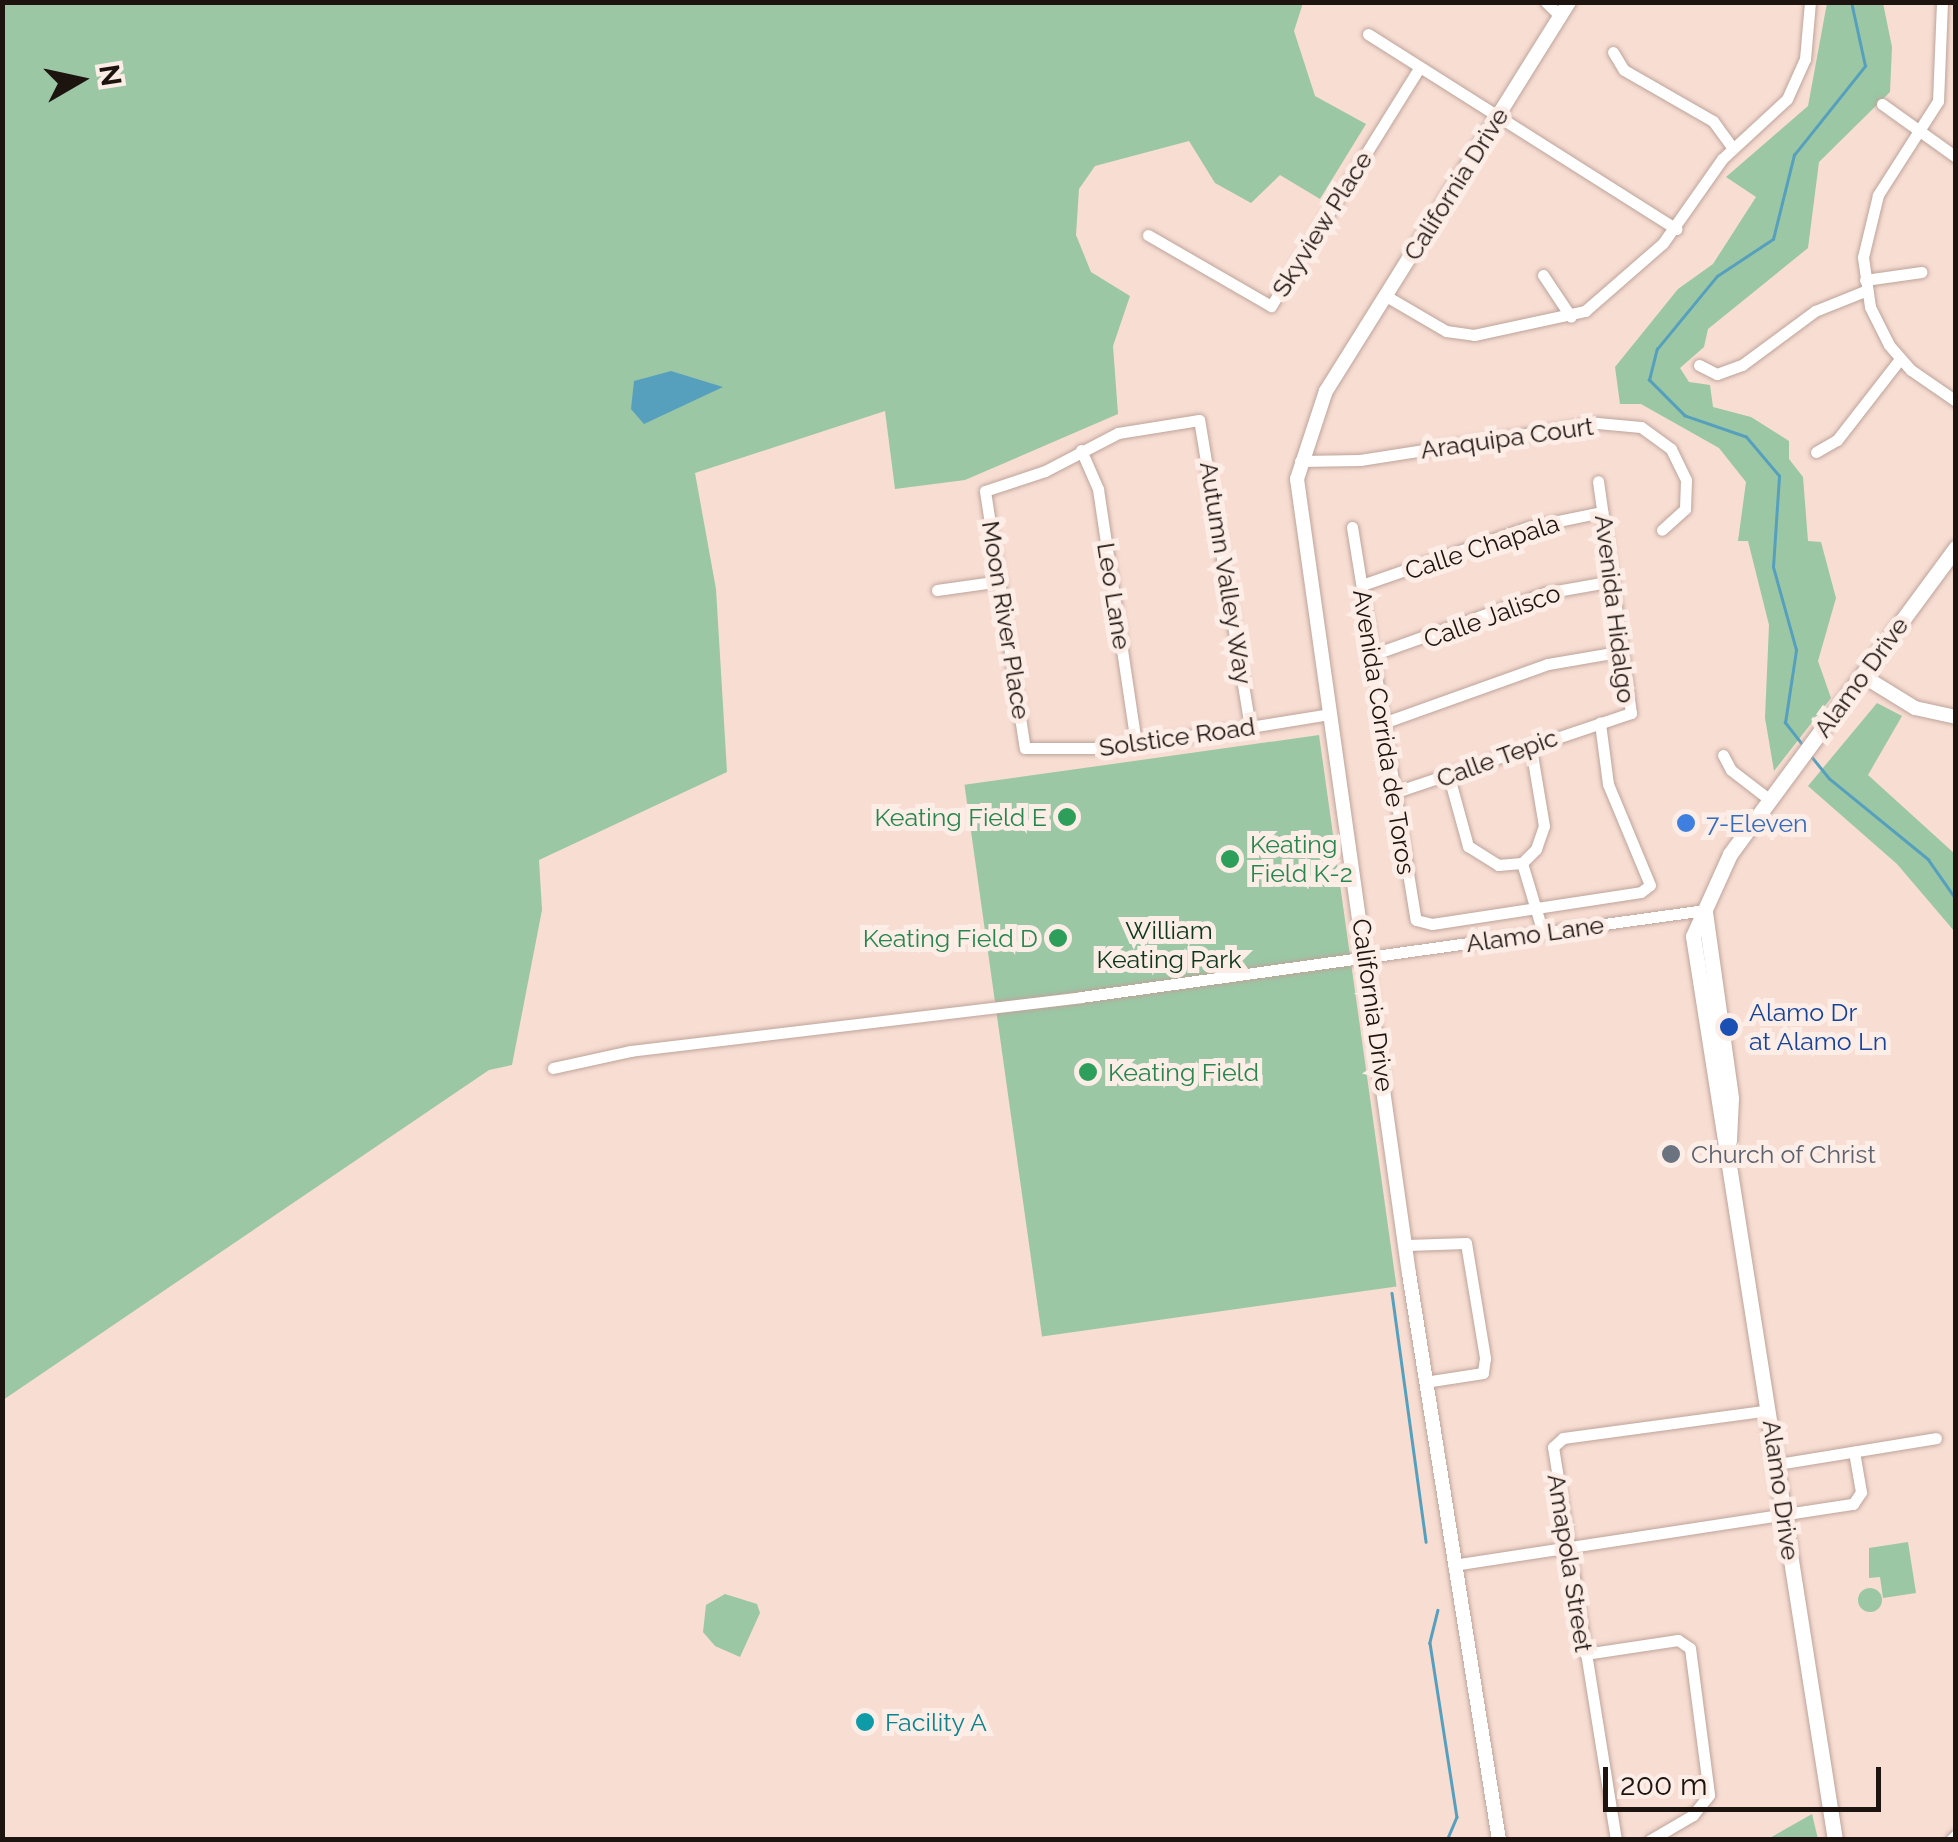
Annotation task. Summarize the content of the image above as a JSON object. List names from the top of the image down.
{
  "streets": {
    "main road": ["Alamo Drive"],
    "street": [
      "California Drive",
      "Skyview Place",
      "Araquipa Court",
      "Calle Chapala",
      "Autumn Valley Way",
      "Leo Lane",
      "Avenida Hidalgo",
      "Calle Jalisco",
      "Moon River Place",
      "Avenida Corrida de Toros",
      "Solstice Road",
      "Calle Tepic",
      "Alamo Lane",
      "Amapola Street"
    ]
  },
  "crossings": [
    ["California Drive", "Araquipa Court"],
    ["California Drive", "Solstice Road"],
    ["California Drive", "Alamo Lane"],
    ["Calle Chapala", "Avenida Hidalgo"],
    ["Calle Chapala", "Avenida Corrida de Toros"],
    ["Autumn Valley Way", "Leo Lane"],
    ["Autumn Valley Way", "Moon River Place"],
    ["Autumn Valley Way", "Solstice Road"],
    ["Leo Lane", "Moon River Place"],
    ["Leo Lane", "Solstice Road"],
    ["Avenida Hidalgo", "Calle Jalisco"],
    ["Avenida Hidalgo", "Avenida Corrida de Toros"],
    ["Avenida Hidalgo", "Calle Tepic"],
    ["Calle Jalisco", "Avenida Corrida de Toros"],
    ["Moon River Place", "Solstice Road"],
    ["Alamo Drive", "Alamo Lane"],
    ["Alamo Drive", "Amapola Street"],
    ["Avenida Corrida de Toros", "Calle Tepic"]
  ],
  "parks": ["William Keating Park"],
  "places": [
    "Keating Field E",
    "7-Eleven",
    "Keating Field K-2",
    "Keating Field D",
    "Alamo Dr at Alamo Ln",
    "Keating Field",
    "Church of Christ",
    "Facility A"
  ],
  "scale_bar": "200 m",
  "north": "right"
}
